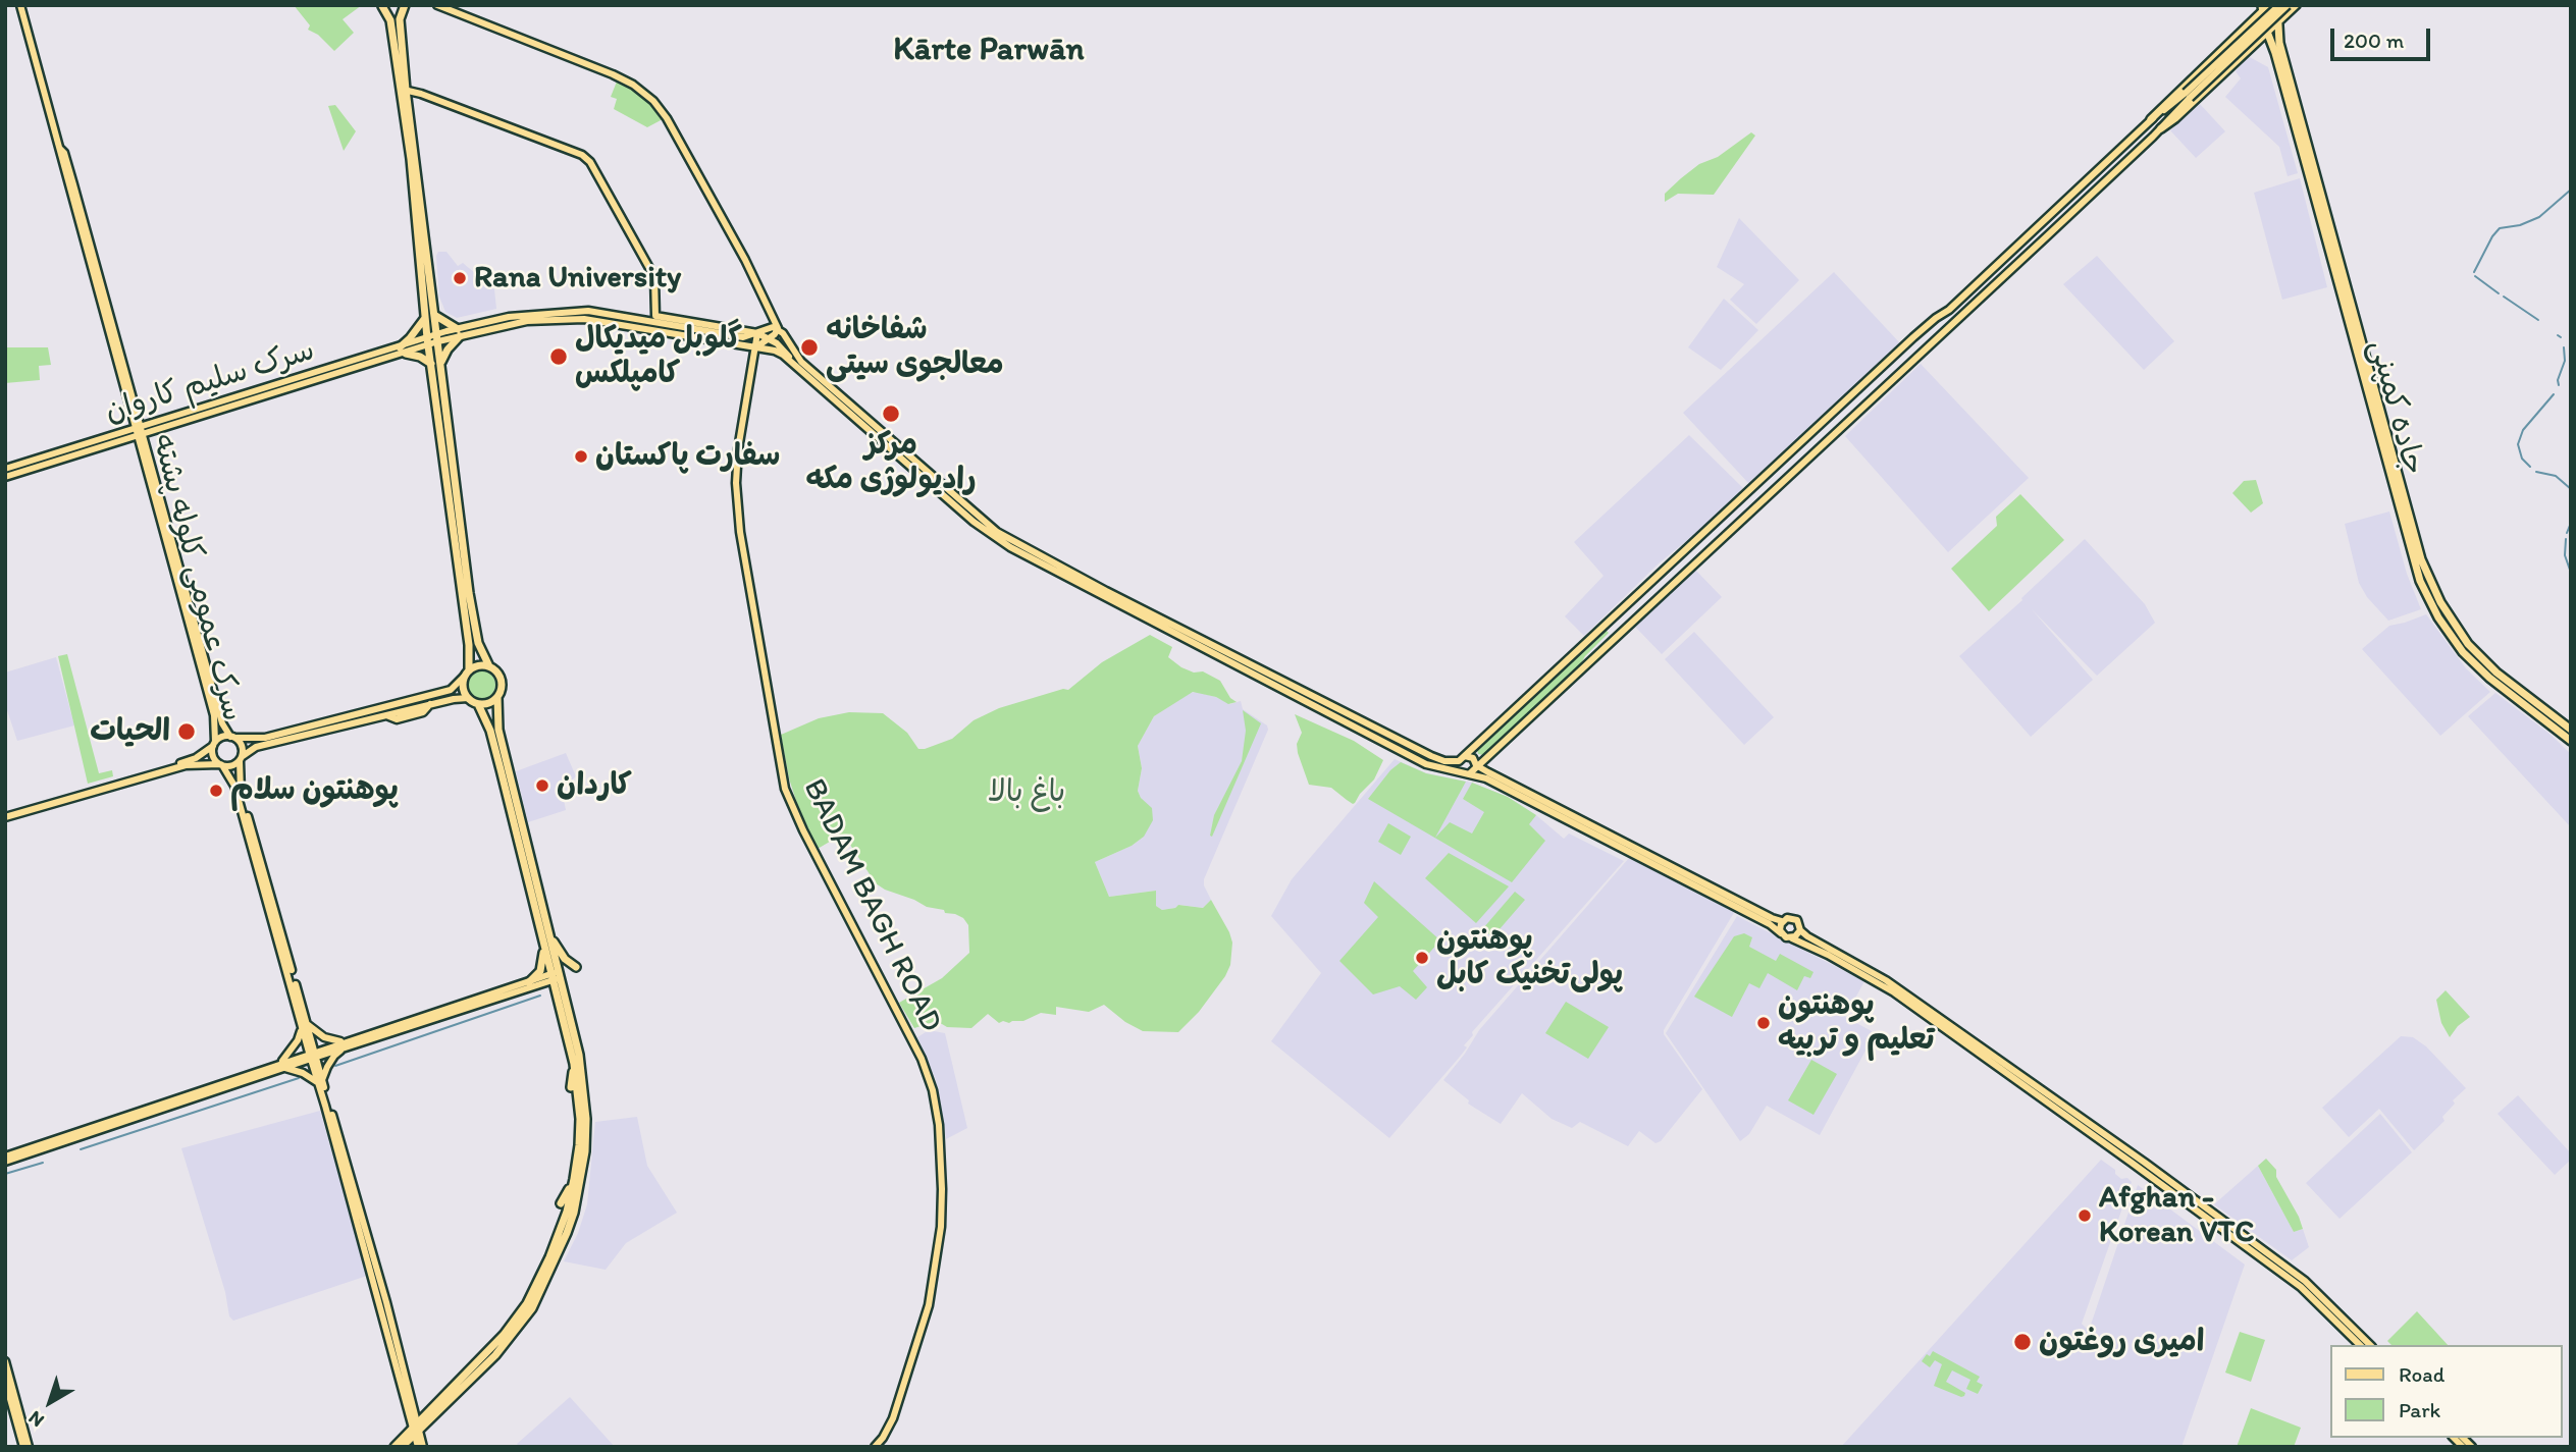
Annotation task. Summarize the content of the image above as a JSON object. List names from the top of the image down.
{
  "streets": {
    "highway": ["جاده کمپنی"],
    "main road": ["سرک سلیم کاروان", "سرک عمومی کلوله پشته", "BADAM BAGH ROAD"]
  },
  "districts": ["Kārte Parwān"],
  "parks": ["باغ بالا"],
  "places": [
    "Rana University",
    "شفاخانه معالجوی سیتی",
    "گلوبل میدیکال کامپلکس",
    "مرکز رادیولوژی مکه",
    "سفارت پاکستان",
    "الحیات",
    "کاردان",
    "پوهنتون سلام",
    "پوهنتون پولی‌تخنیک کابل",
    "پوهنتون تعلیم و تربیه",
    "Afghan - Korean VTC",
    "امیری روغتون"
  ],
  "legend": ["Road", "Park"],
  "scale_bar": "200 m",
  "north": "bottom left"
}
